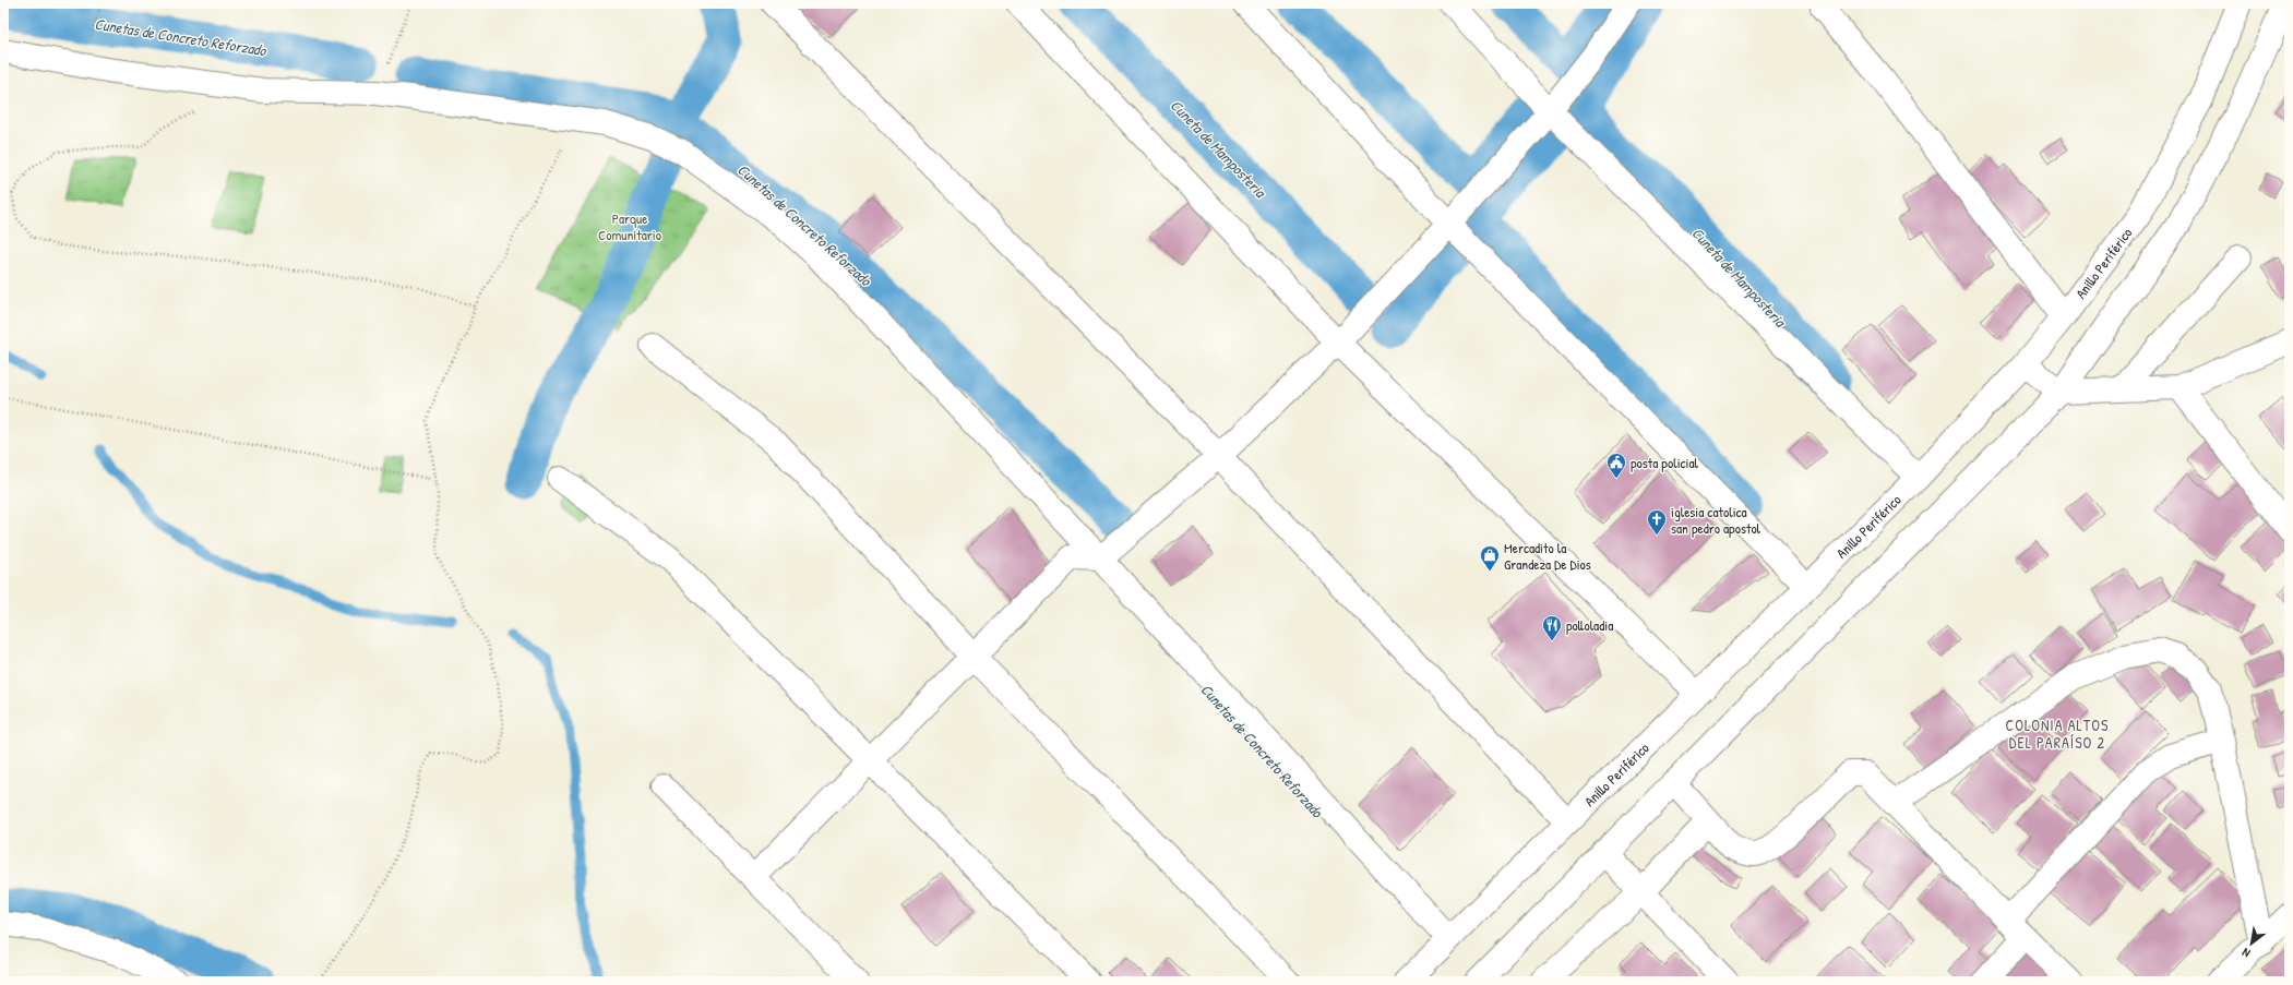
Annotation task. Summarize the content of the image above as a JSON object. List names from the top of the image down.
{
  "streets": {
    "main road": ["Anillo Periférico"]
  },
  "districts": ["COLONIA ALTOS DEL PARAÍSO 2"],
  "water": ["Cunetas de Concreto Reforzado", "Cuneta de Mamposteria"],
  "parks": ["Parque Comunitario"],
  "places": {
    "public building": ["posta policial"],
    "church": ["iglesia catolica san pedro apostol"],
    "shop": ["Mercadito la Grandeza De Dios"],
    "restaurant": ["polloladia"]
  },
  "north": "bottom left"
}
